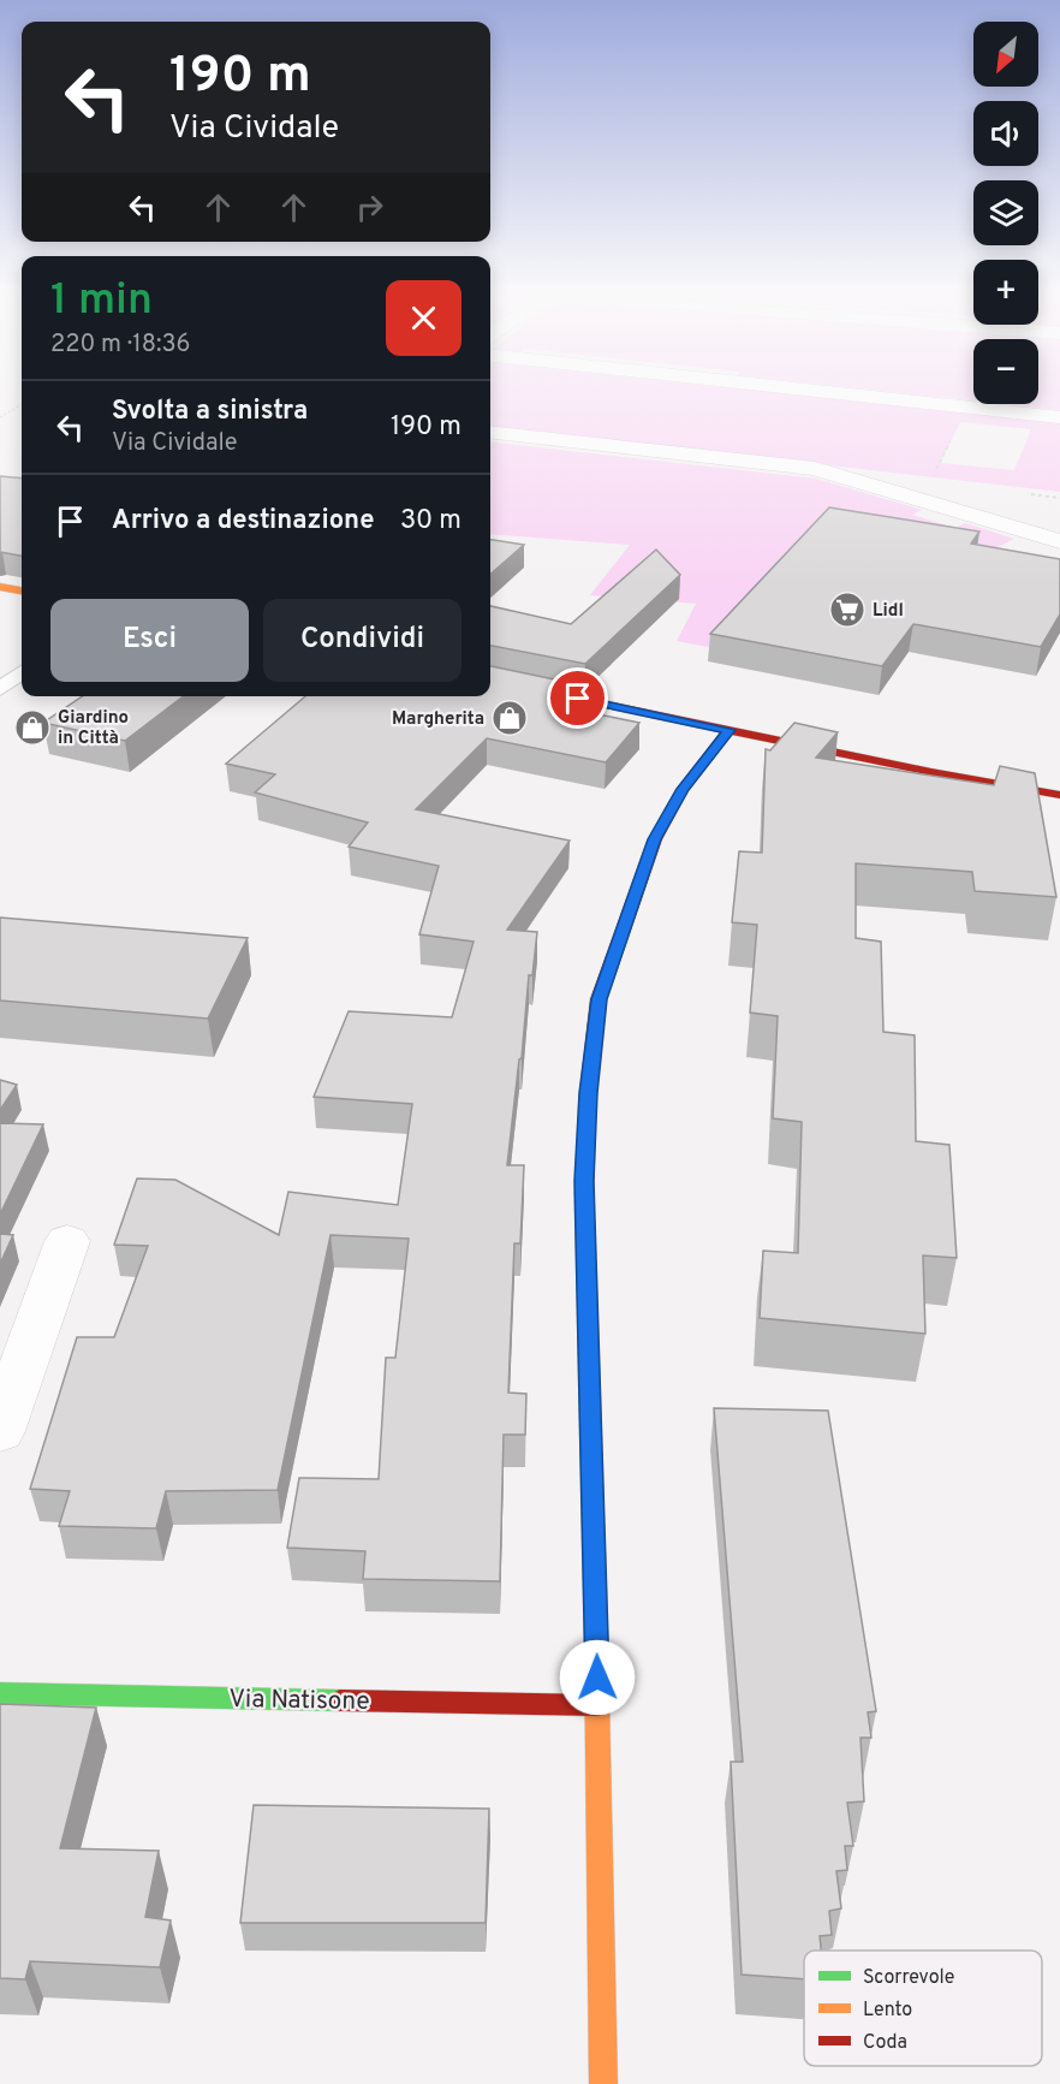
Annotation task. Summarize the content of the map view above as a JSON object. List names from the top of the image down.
{
  "streets": {
    "street": ["Via Natisone"]
  },
  "places": {
    "supermarket": ["Lidl"],
    "shop": ["Margherita", "Giardino in Città"]
  },
  "legend": ["Scorrevole", "Lento", "Coda"],
  "north": "bottom left",
  "page": {
    "map_buttons": ["+", "−"],
    "turn": ["190 m", "Via Cividale"],
    "heading": ["1 min", "220 m · 18:36"],
    "list": [
      {
        "name": "Svolta a sinistra",
        "note": "Via Cividale",
        "value": "190 m"
      },
      {
        "name": "Arrivo a destinazione",
        "value": "30 m"
      }
    ],
    "buttons": ["Esci", "Condividi"]
  }
}
